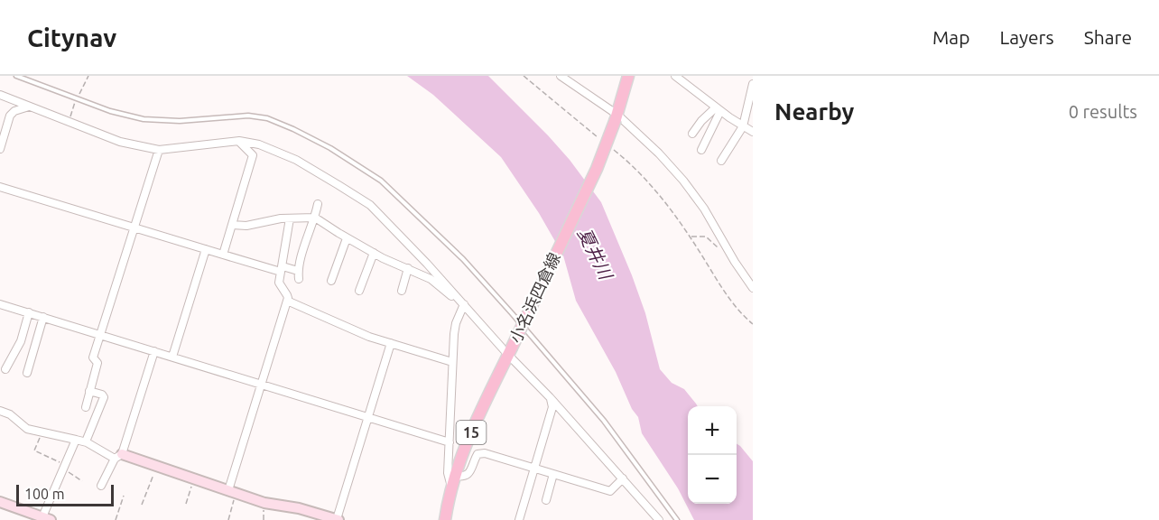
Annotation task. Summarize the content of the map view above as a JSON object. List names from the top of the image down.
{
  "streets": {
    "main road": ["小名浜四倉線", "15"]
  },
  "water": ["夏井川"],
  "scale_bar": "100 m",
  "page": {
    "header": "Citynav",
    "nav": ["Map", "Layers", "Share"],
    "heading": ["Nearby", "0 results"],
    "map_buttons": ["+", "−"],
    "scale": "100 m"
  }
}
